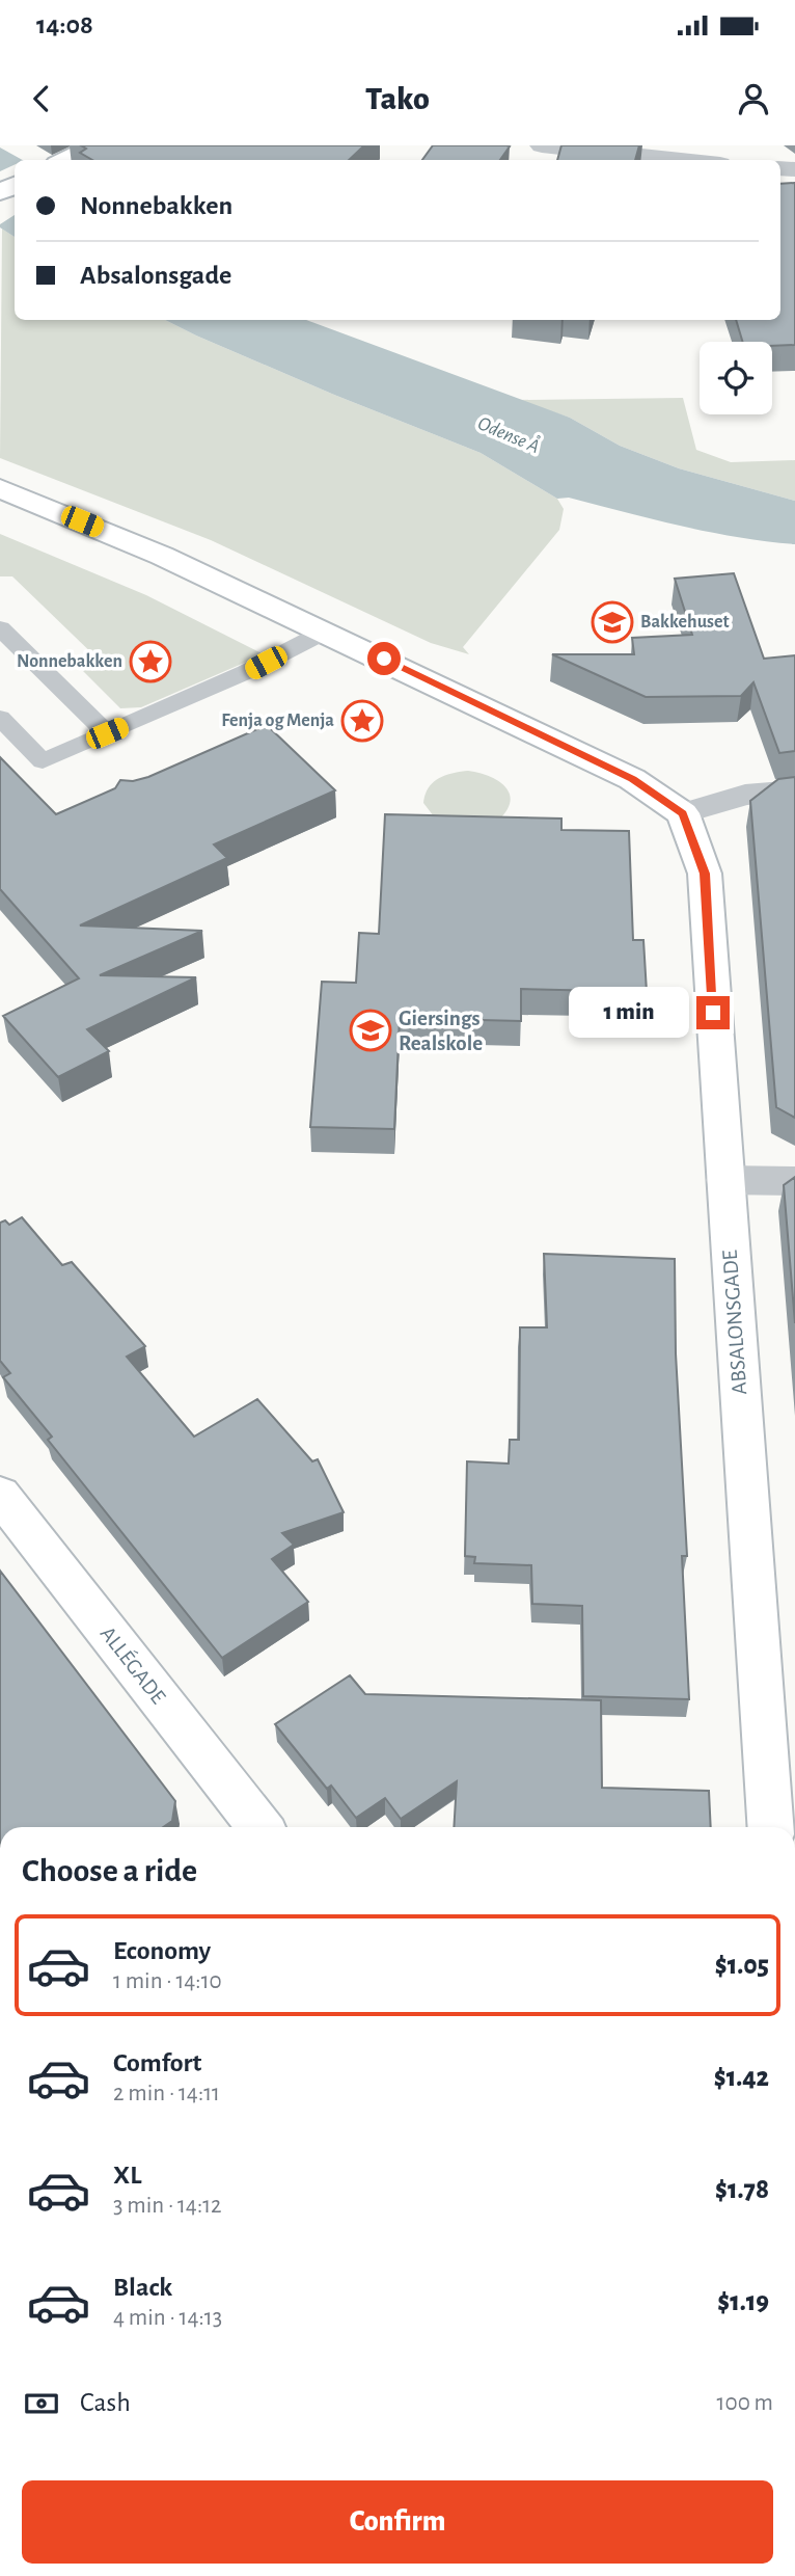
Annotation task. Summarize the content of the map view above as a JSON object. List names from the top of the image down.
{
  "streets": {
    "main road": ["ABSALONSGADE", "ALLÉGADE"]
  },
  "water": ["Odense Å"],
  "places": {
    "school or university": ["Bakkehuset", "Giersings Realskole"],
    "place": ["Nonnebakken", "Fenja og Menja"]
  },
  "page": {
    "status": "14:08",
    "header": "Tako",
    "banner": ["Nonnebakken", "Absalonsgade"],
    "bubble": "1 min",
    "heading": "Choose a ride",
    "list": [
      {
        "name": "Economy",
        "note": "1 min · 14:10",
        "value": "$1.05"
      },
      {
        "name": "Comfort",
        "note": "2 min · 14:11",
        "value": "$1.42"
      },
      {
        "name": "XL",
        "note": "3 min · 14:12",
        "value": "$1.78"
      },
      {
        "name": "Black",
        "note": "4 min · 14:13",
        "value": "$1.19"
      }
    ],
    "pay": ["Cash", "100 m"],
    "buttons": "Confirm"
  }
}
